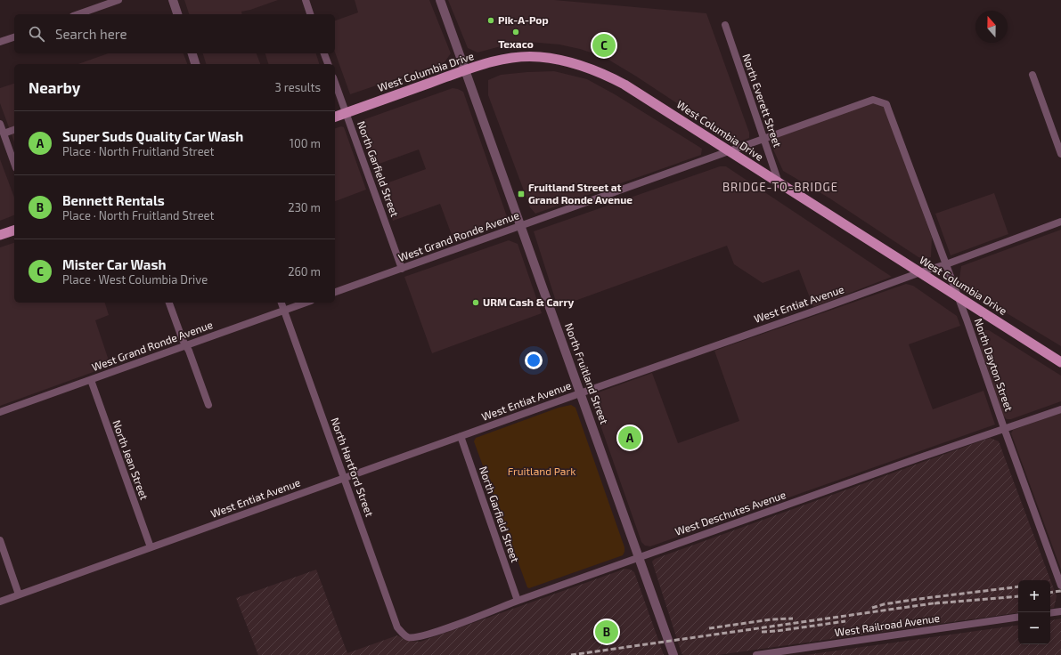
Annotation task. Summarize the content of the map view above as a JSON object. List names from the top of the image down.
{
  "streets": {
    "main road": ["West Columbia Drive"],
    "street": [
      "North Everett Street",
      "North Garfield Street",
      "West Grand Ronde Avenue",
      "West Entiat Avenue",
      "North Dayton Street",
      "North Fruitland Street",
      "North Jean Street",
      "North Hartford Street",
      "West Deschutes Avenue",
      "West Railroad Avenue"
    ]
  },
  "crossings": [
    ["West Columbia Drive", "North Everett Street"],
    ["West Columbia Drive", "North Garfield Street"],
    ["West Columbia Drive", "West Grand Ronde Avenue"],
    ["West Columbia Drive", "West Entiat Avenue"],
    ["West Columbia Drive", "North Dayton Street"],
    ["West Columbia Drive", "North Fruitland Street"],
    ["North Everett Street", "West Grand Ronde Avenue"],
    ["North Garfield Street", "West Grand Ronde Avenue"],
    ["North Garfield Street", "West Entiat Avenue"],
    ["North Garfield Street", "West Deschutes Avenue"],
    ["West Grand Ronde Avenue", "North Dayton Street"],
    ["West Grand Ronde Avenue", "North Fruitland Street"],
    ["West Grand Ronde Avenue", "North Jean Street"],
    ["West Grand Ronde Avenue", "North Hartford Street"],
    ["West Entiat Avenue", "North Dayton Street"],
    ["West Entiat Avenue", "North Fruitland Street"],
    ["West Entiat Avenue", "North Jean Street"],
    ["West Entiat Avenue", "North Hartford Street"],
    ["North Dayton Street", "West Deschutes Avenue"],
    ["North Fruitland Street", "West Deschutes Avenue"],
    ["North Hartford Street", "West Deschutes Avenue"]
  ],
  "districts": ["BRIDGE-TO-BRIDGE"],
  "parks": ["Fruitland Park"],
  "places": {
    "other": ["Pik-A-Pop", "Texaco", "URM Cash & Carry"],
    "transit": ["Fruitland Street at Grand Ronde Avenue"]
  },
  "north": "top",
  "page": {
    "search": "Search here",
    "pins": ["C", "A", "B"],
    "heading": ["Nearby", "3 results"],
    "list": [
      {
        "mark": "A",
        "name": "Super Suds Quality Car Wash",
        "note": "Place · North Fruitland Street",
        "value": "100 m"
      },
      {
        "mark": "B",
        "name": "Bennett Rentals",
        "note": "Place · North Fruitland Street",
        "value": "230 m"
      },
      {
        "mark": "C",
        "name": "Mister Car Wash",
        "note": "Place · West Columbia Drive",
        "value": "260 m"
      }
    ],
    "map_buttons": ["+", "−"]
  }
}
